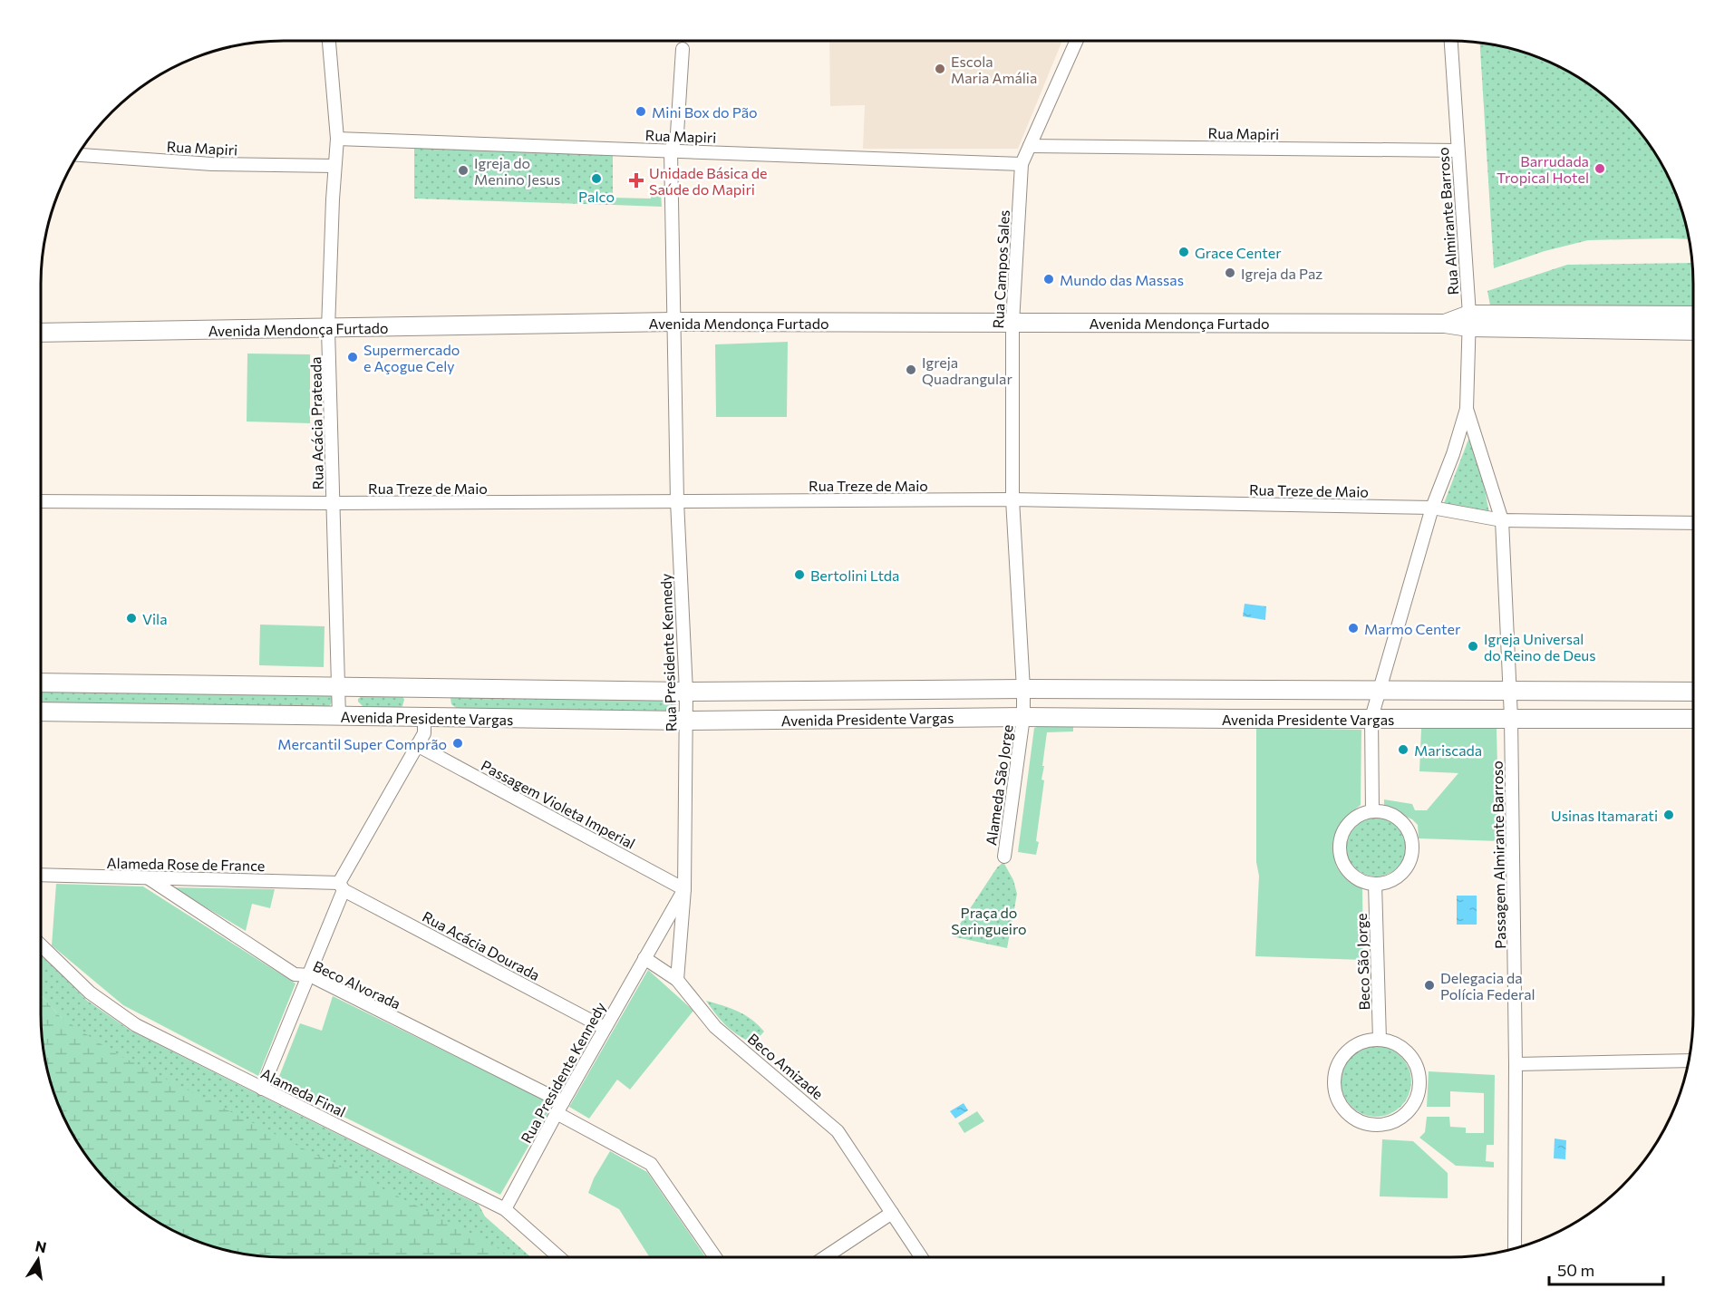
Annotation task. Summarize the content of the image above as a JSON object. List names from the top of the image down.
{
  "streets": {
    "street": [
      "Rua Mapiri",
      "Rua Almirante Barroso",
      "Rua Campos Sales",
      "Avenida Mendonça Furtado",
      "Rua Acácia Prateada",
      "Rua Treze de Maio",
      "Rua Presidente Kennedy",
      "Avenida Presidente Vargas",
      "Alameda São Jorge",
      "Passagem Violeta Imperial",
      "Passagem Almirante Barroso",
      "Alameda Rose de France",
      "Rua Acácia Dourada",
      "Beco São Jorge",
      "Beco Alvorada",
      "Beco Amizade",
      "Alameda Final"
    ]
  },
  "crossings": [
    ["Rua Mapiri", "Rua Almirante Barroso"],
    ["Rua Mapiri", "Rua Campos Sales"],
    ["Rua Mapiri", "Rua Acácia Prateada"],
    ["Rua Mapiri", "Rua Presidente Kennedy"],
    ["Rua Almirante Barroso", "Avenida Mendonça Furtado"],
    ["Rua Almirante Barroso", "Rua Treze de Maio"],
    ["Rua Almirante Barroso", "Avenida Presidente Vargas"],
    ["Rua Almirante Barroso", "Passagem Almirante Barroso"],
    ["Rua Campos Sales", "Avenida Mendonça Furtado"],
    ["Rua Campos Sales", "Rua Treze de Maio"],
    ["Rua Campos Sales", "Avenida Presidente Vargas"],
    ["Rua Campos Sales", "Alameda São Jorge"],
    ["Avenida Mendonça Furtado", "Rua Acácia Prateada"],
    ["Avenida Mendonça Furtado", "Rua Presidente Kennedy"],
    ["Rua Acácia Prateada", "Rua Treze de Maio"],
    ["Rua Acácia Prateada", "Avenida Presidente Vargas"],
    ["Rua Treze de Maio", "Rua Presidente Kennedy"],
    ["Rua Presidente Kennedy", "Avenida Presidente Vargas"],
    ["Rua Presidente Kennedy", "Passagem Violeta Imperial"],
    ["Rua Presidente Kennedy", "Rua Acácia Dourada"],
    ["Rua Presidente Kennedy", "Beco Alvorada"],
    ["Rua Presidente Kennedy", "Beco Amizade"],
    ["Rua Presidente Kennedy", "Alameda Final"],
    ["Avenida Presidente Vargas", "Alameda São Jorge"],
    ["Avenida Presidente Vargas", "Passagem Almirante Barroso"],
    ["Alameda Rose de France", "Rua Acácia Dourada"],
    ["Alameda Rose de France", "Beco Alvorada"]
  ],
  "parks": ["Praça do Seringueiro"],
  "places": {
    "other": [
      "Escola Maria Amália",
      "Mini Box do Pão",
      "Barrudada Tropical Hotel",
      "Igreja do Menino Jesus",
      "Palco",
      "Grace Center",
      "Igreja da Paz",
      "Mundo das Massas",
      "Supermercado e Açogue Cely",
      "Igreja Quadrangular",
      "Bertolini Ltda",
      "Vila",
      "Marmo Center",
      "Igreja Universal do Reino de Deus",
      "Mercantil Super Comprão",
      "Mariscada",
      "Usinas Itamarati",
      "Delegacia da Polícia Federal"
    ],
    "health": ["Unidade Básica de Saúde do Mapiri"]
  },
  "scale_bar": "50 m",
  "north": "top"
}
